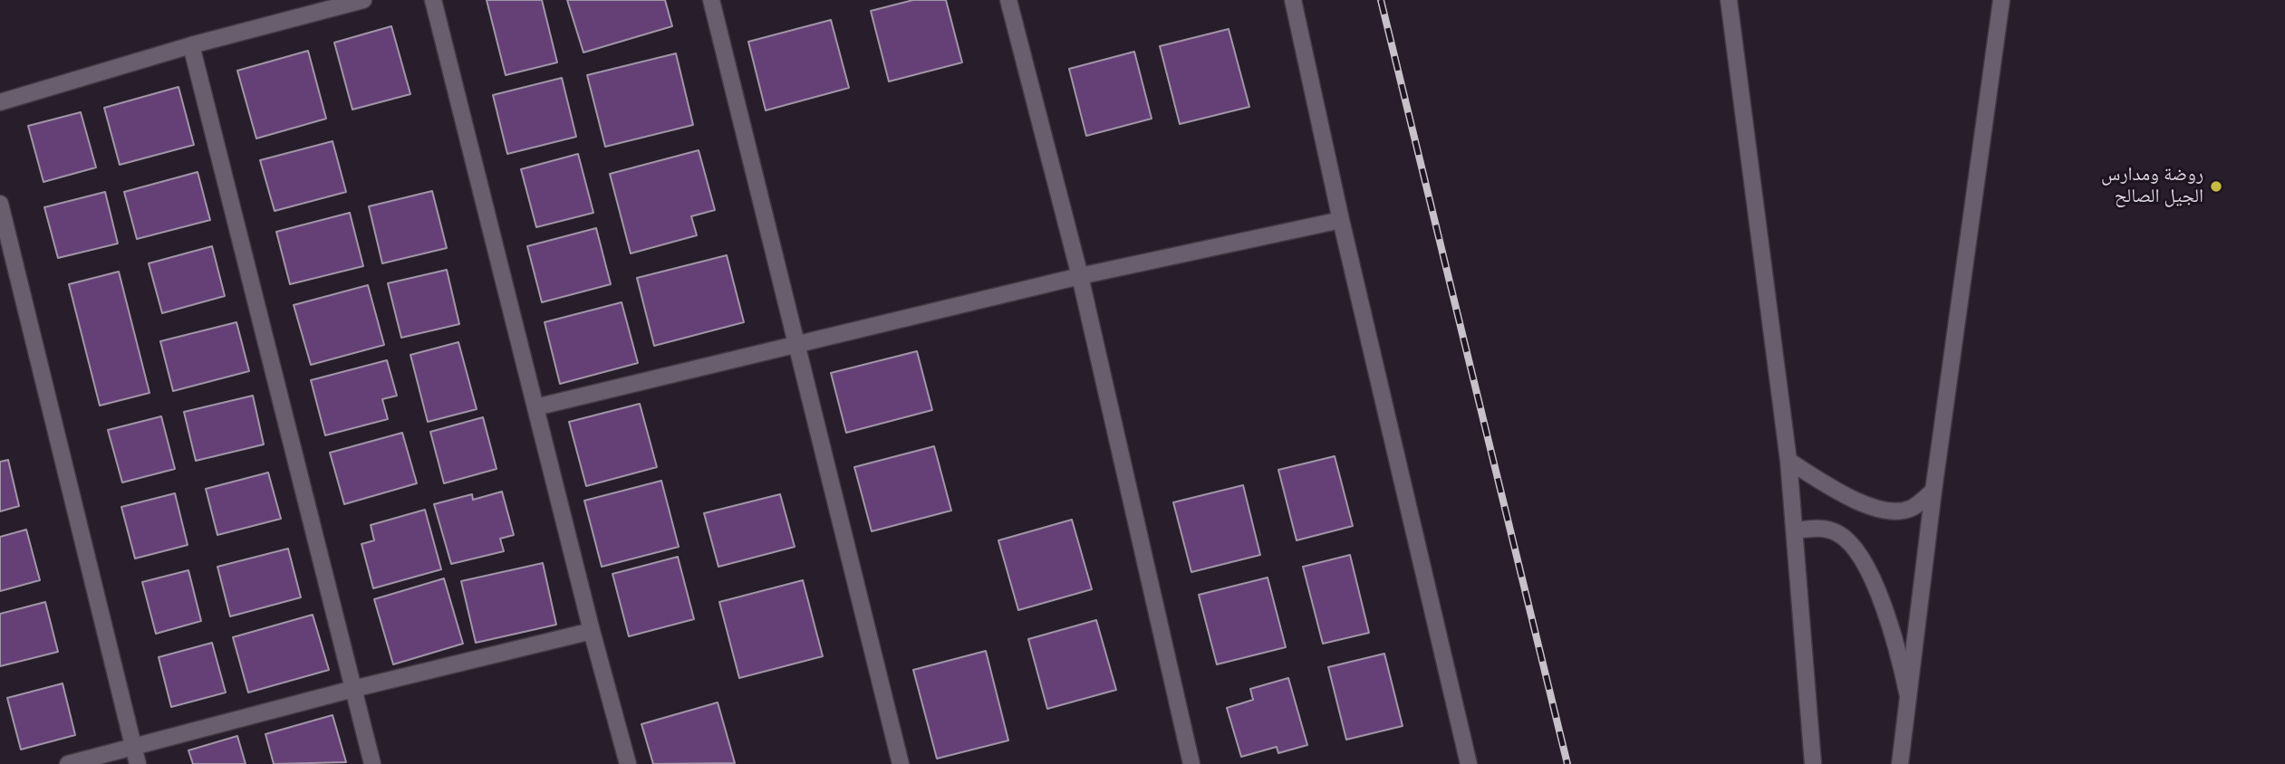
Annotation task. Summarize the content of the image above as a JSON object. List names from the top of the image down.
{
  "places": ["روضة ومدارس الجيل الصالح"]
}
